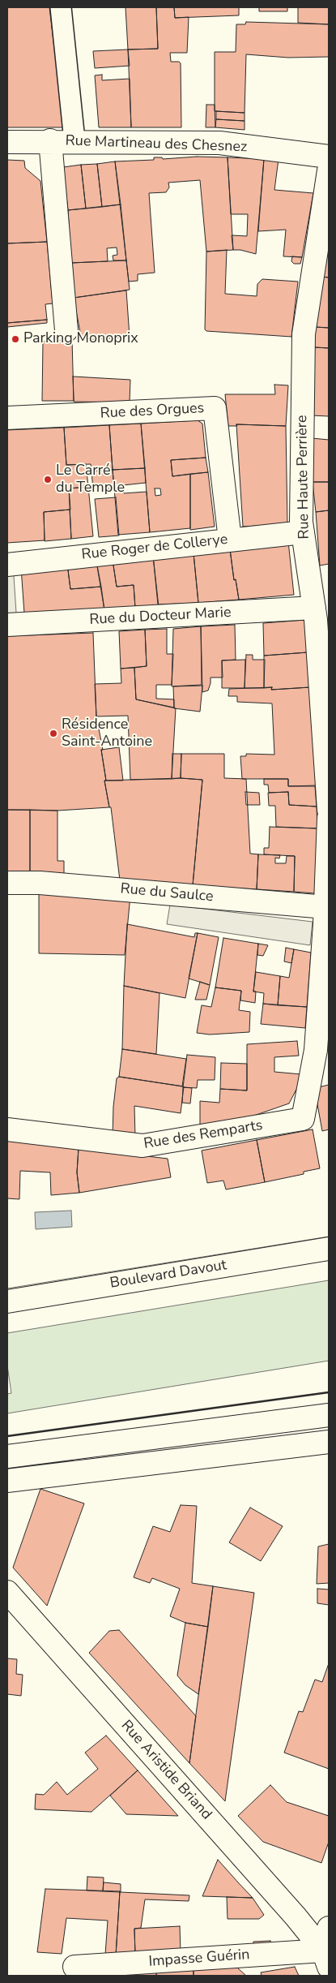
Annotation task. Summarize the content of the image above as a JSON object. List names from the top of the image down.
{
  "streets": {
    "street": [
      "Rue Martineau des Chesnez",
      "Rue des Orgues",
      "Rue Haute Perrière",
      "Rue Roger de Collerye",
      "Rue du Docteur Marie",
      "Rue du Saulce",
      "Rue des Remparts",
      "Boulevard Davout",
      "Rue Aristide Briand",
      "Impasse Guérin"
    ]
  },
  "crossings": [
    ["Rue des Orgues", "Rue Roger de Collerye"],
    ["Rue Haute Perrière", "Rue Roger de Collerye"],
    ["Rue Haute Perrière", "Rue du Docteur Marie"],
    ["Rue Aristide Briand", "Impasse Guérin"]
  ],
  "places": ["Parking Monoprix", "Le Carré du Temple", "Résidence Saint-Antoine"]
}
